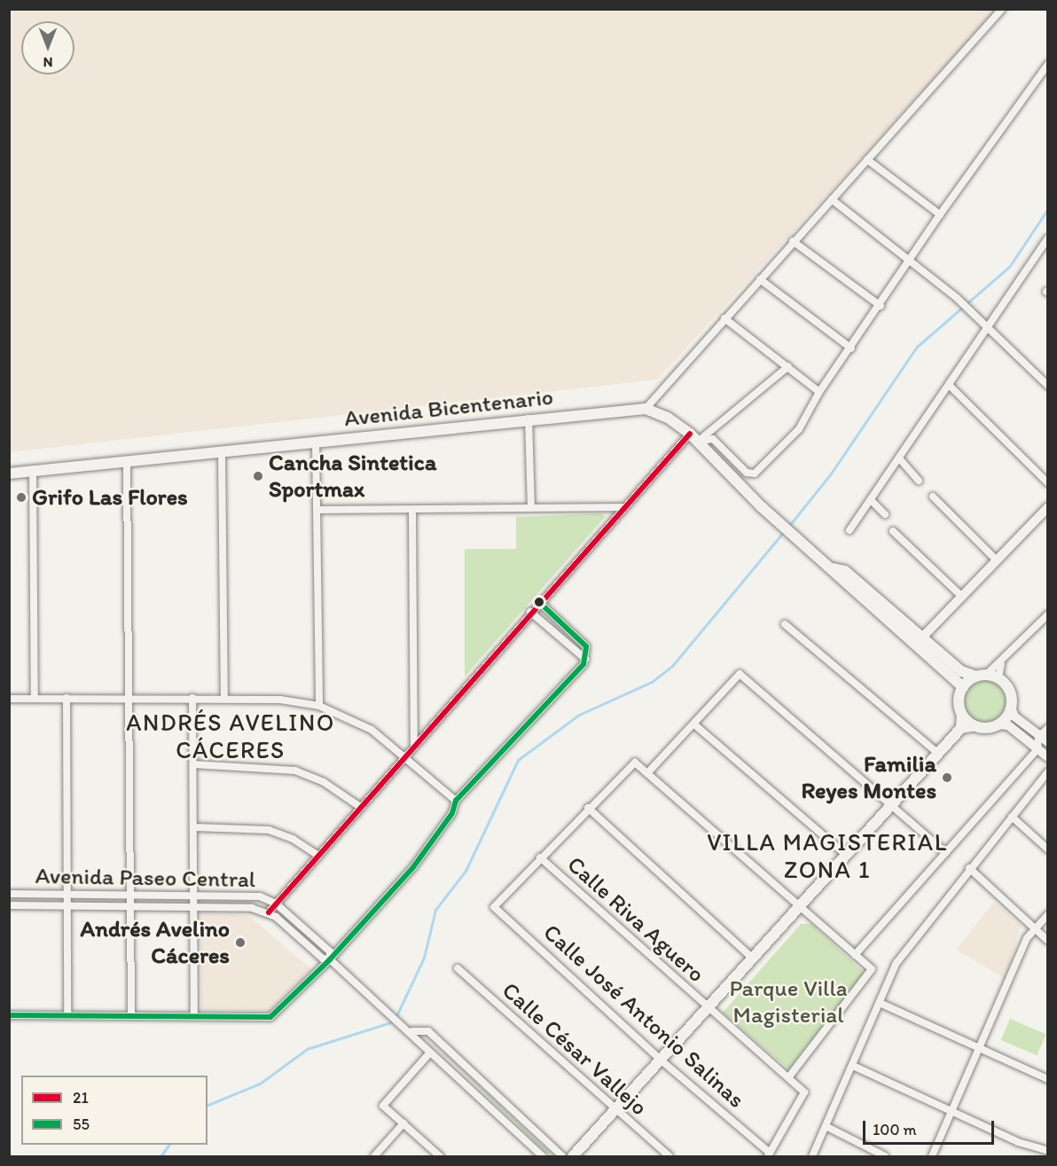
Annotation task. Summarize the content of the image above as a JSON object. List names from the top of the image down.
{
  "streets": {
    "main road": ["Avenida Bicentenario"],
    "street": [
      "Avenida Paseo Central",
      "Calle Riva Aguero",
      "Calle José Antonio Salinas",
      "Calle César Vallejo"
    ]
  },
  "crossings": [
    ["Calle Riva Aguero", "Calle José Antonio Salinas"]
  ],
  "districts": ["ANDRÉS AVELINO CÁCERES", "VILLA MAGISTERIAL ZONA 1"],
  "parks": ["Parque Villa Magisterial"],
  "places": [
    "Cancha Sintetica Sportmax",
    "Grifo Las Flores",
    "Familia Reyes Montes",
    "Andrés Avelino Cáceres"
  ],
  "lines": ["transit line 21", "transit line 55"],
  "legend": ["21", "55"],
  "scale_bar": "100 m",
  "north": "bottom"
}
